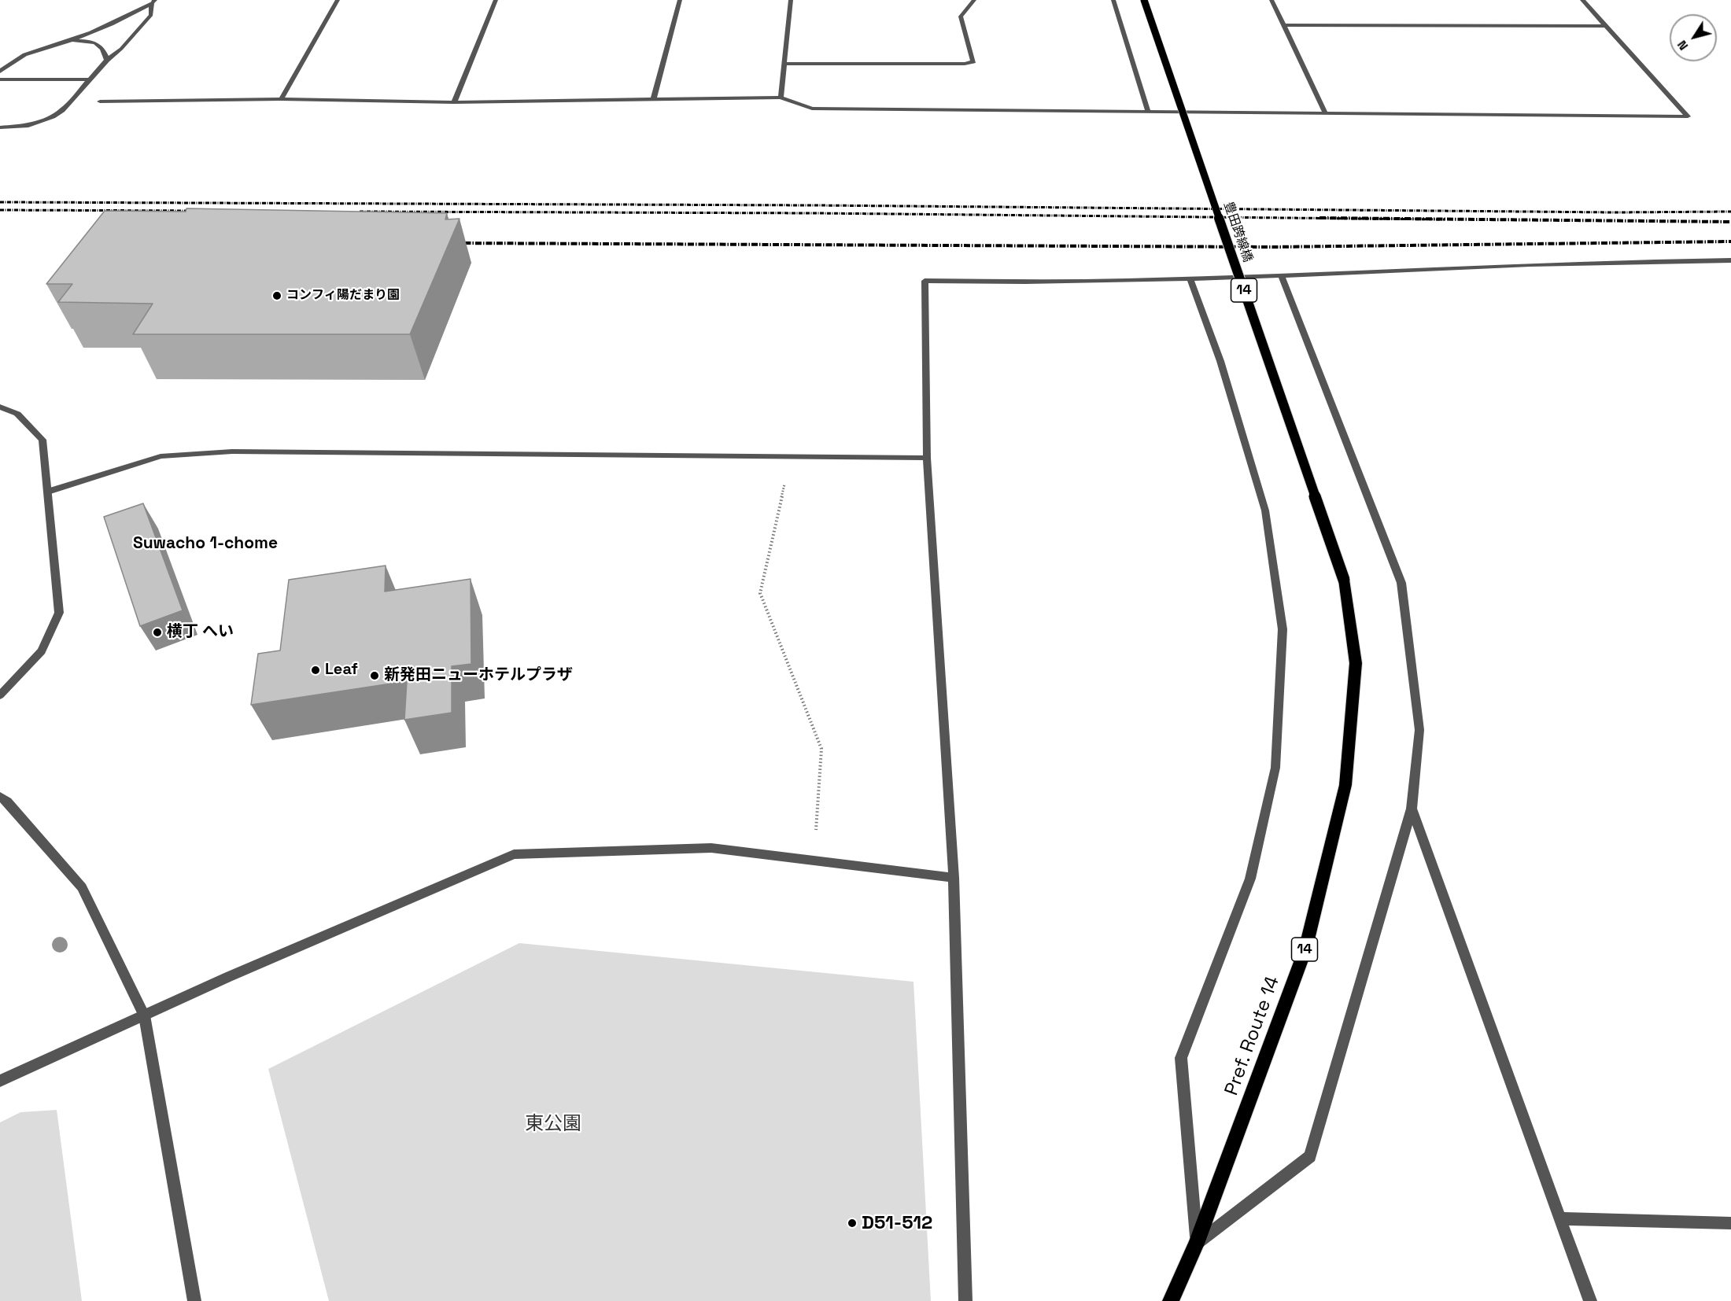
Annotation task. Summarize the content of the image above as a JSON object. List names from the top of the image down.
{
  "streets": {
    "main road": ["豊田跨線橋", "14", "Pref. Route 14"]
  },
  "crossings": [
    ["豊田跨線橋", "Pref. Route 14"]
  ],
  "districts": ["Suwacho 1-chome"],
  "parks": ["東公園"],
  "places": [
    "コンフィ陽だまり園",
    "横丁 へい",
    "Leaf",
    "新発田ニューホテルプラザ",
    "D51-512"
  ],
  "north": "bottom left"
}
